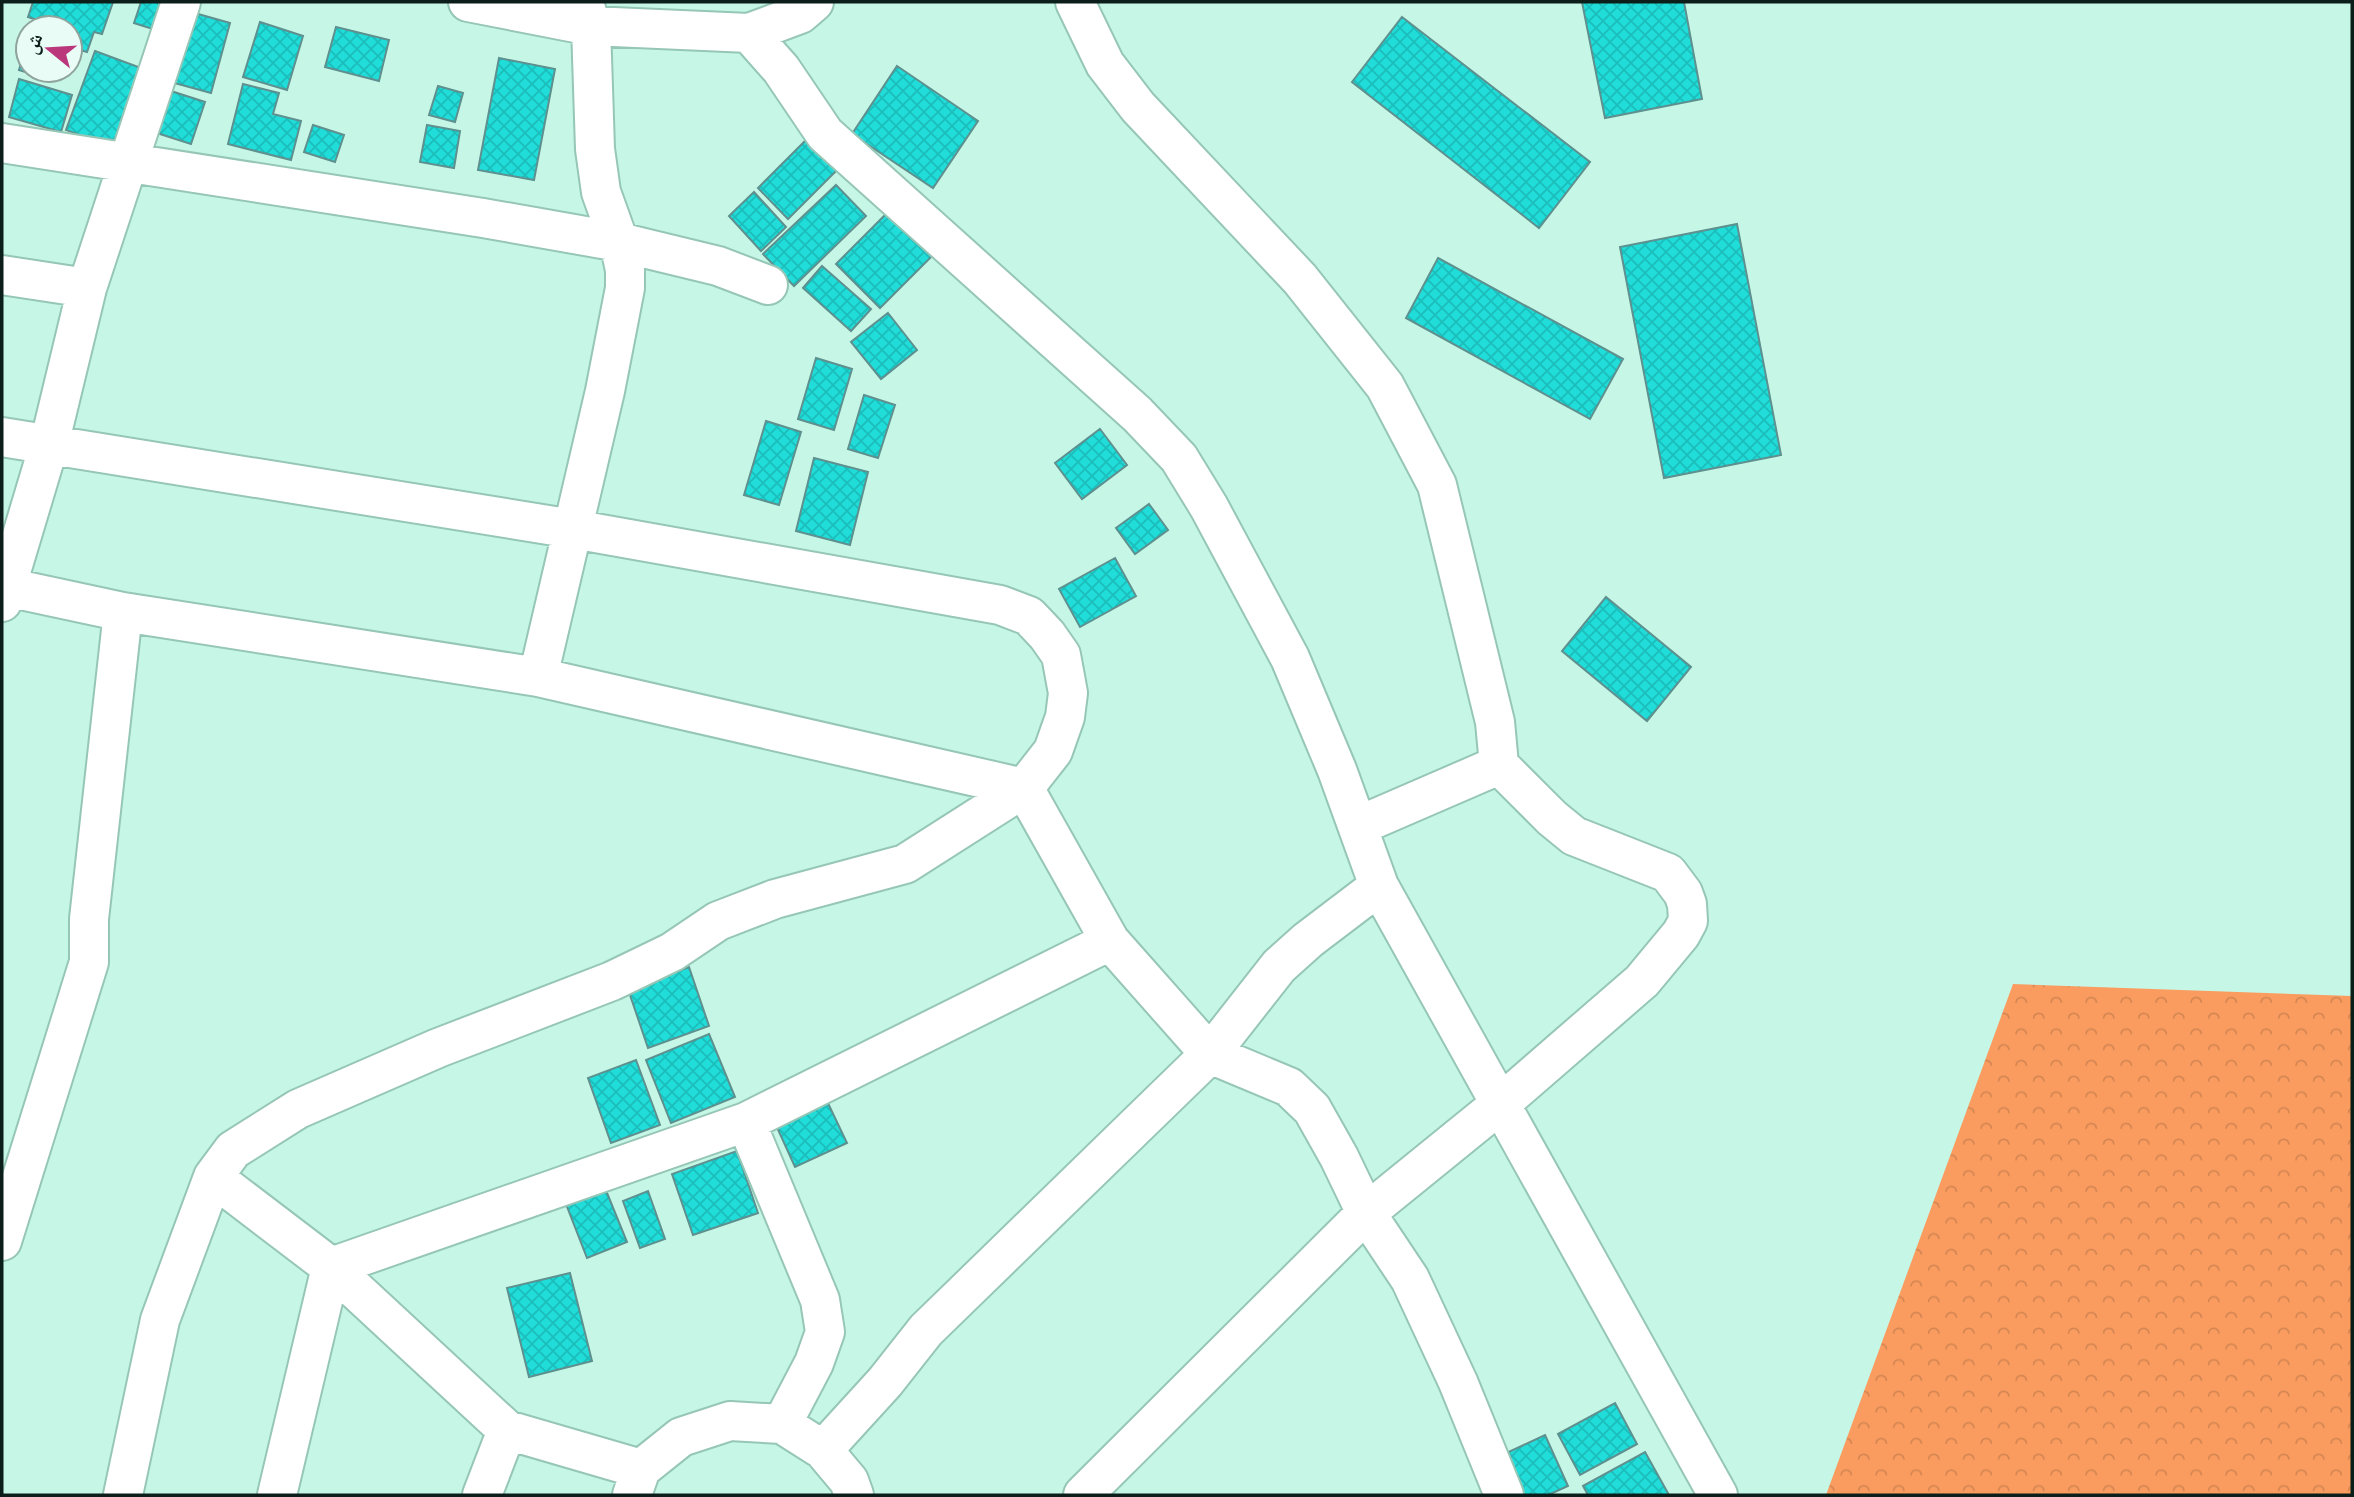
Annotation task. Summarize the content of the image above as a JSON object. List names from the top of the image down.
{
  "north": "left"
}
